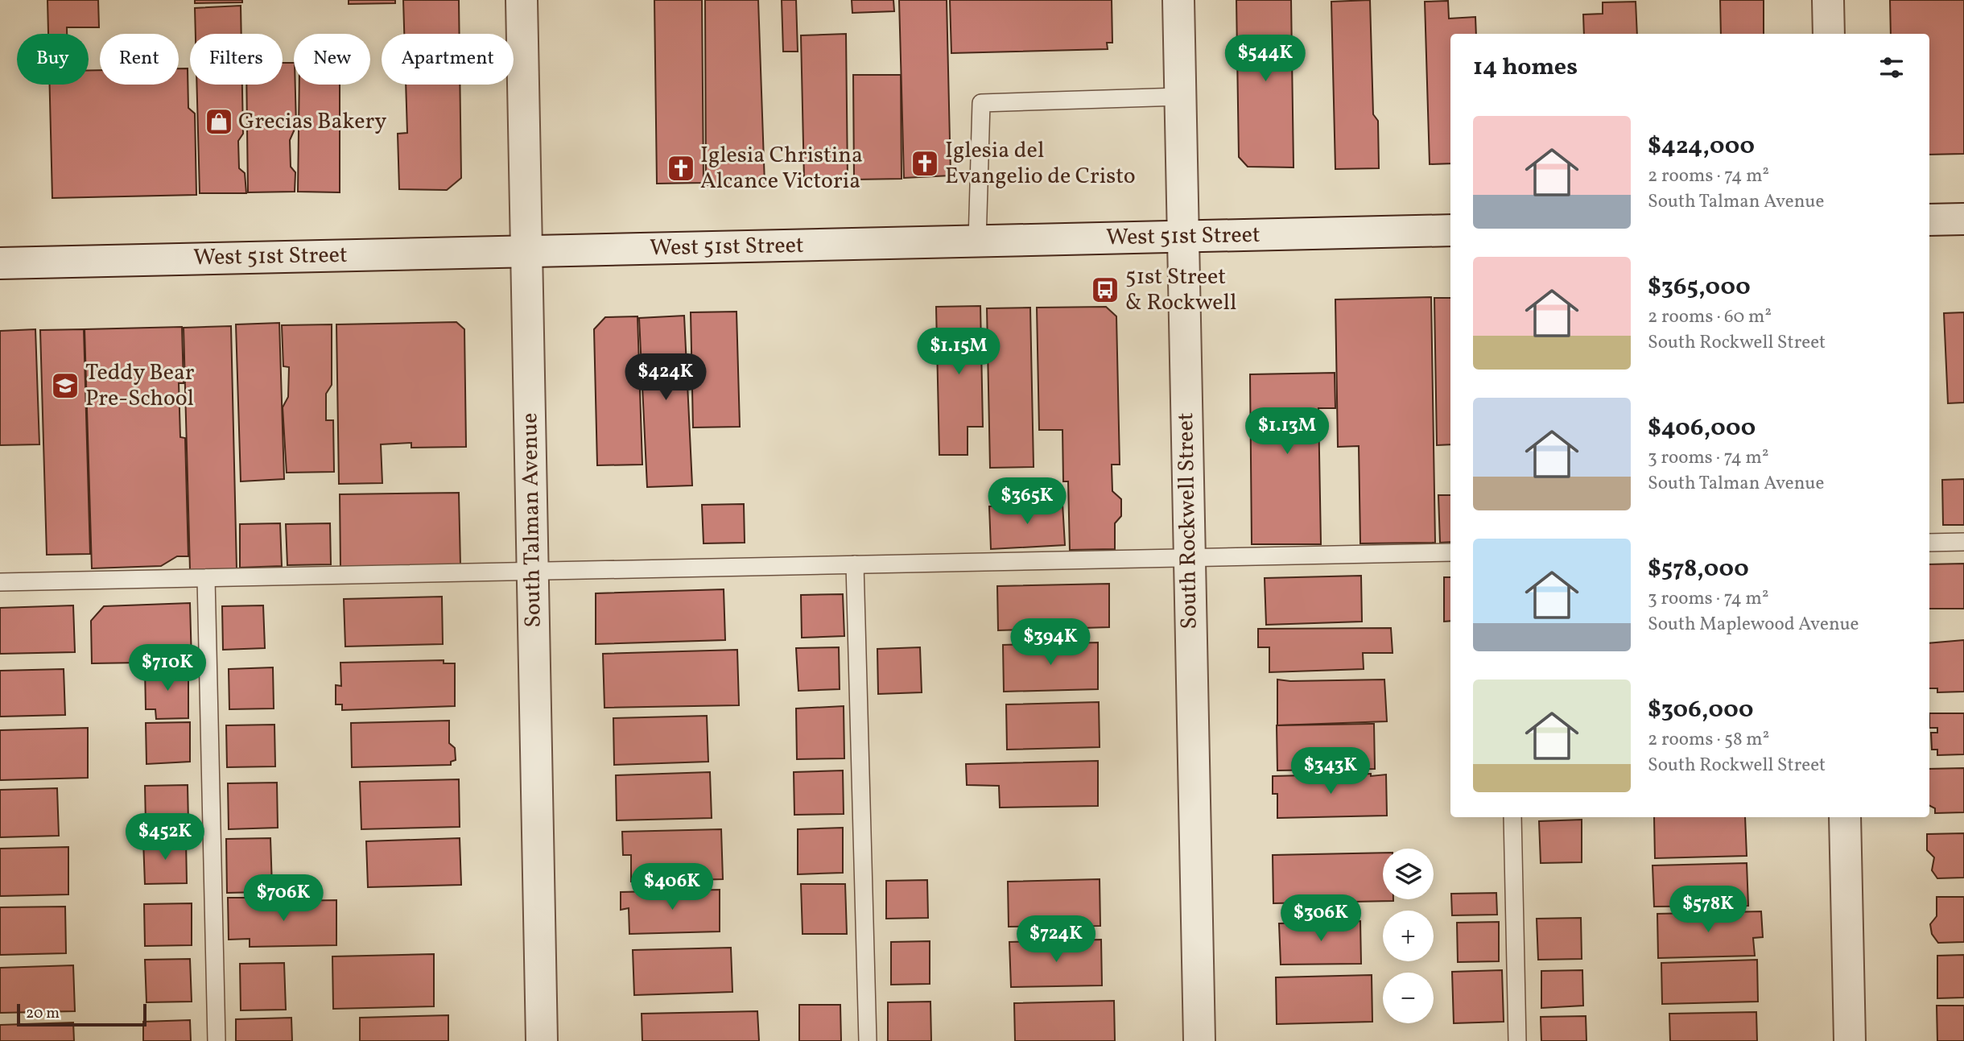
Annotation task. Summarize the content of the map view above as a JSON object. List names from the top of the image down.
{
  "streets": {
    "street": ["West 51st Street", "South Talman Avenue", "South Rockwell Street"]
  },
  "crossings": [
    ["West 51st Street", "South Talman Avenue"],
    ["West 51st Street", "South Rockwell Street"]
  ],
  "places": {
    "shop": ["Grecias Bakery"],
    "church": ["Iglesia del Evangelio de Cristo", "Iglesia Christina Alcance Victoria"],
    "bus stop": ["51st Street & Rockwell"],
    "school or university": ["Teddy Bear Pre-School"]
  },
  "scale_bar": "20 m",
  "page": {
    "chip": [
      "Buy",
      "Rent",
      "Filters",
      "New",
      "Apartment"
    ],
    "heading": "14 homes",
    "price": [
      "$544K",
      "$1.15M",
      "$424K",
      "$1.13M",
      "$365K",
      "$394K",
      "$710K",
      "$343K",
      "$452K",
      "$406K",
      "$706K",
      "$578K",
      "$306K",
      "$724K"
    ],
    "list": [
      {
        "name": "$424,000",
        "note": "2 rooms · 74 m² · South Talman Avenue"
      },
      {
        "name": "$365,000",
        "note": "2 rooms · 60 m² · South Rockwell Street"
      },
      {
        "name": "$406,000",
        "note": "3 rooms · 74 m² · South Talman Avenue"
      },
      {
        "name": "$578,000",
        "note": "3 rooms · 74 m² · South Maplewood Avenue"
      },
      {
        "name": "$306,000",
        "note": "2 rooms · 58 m² · South Rockwell Street"
      }
    ],
    "map_buttons": ["+", "−"],
    "scale": "20 m"
  }
}
